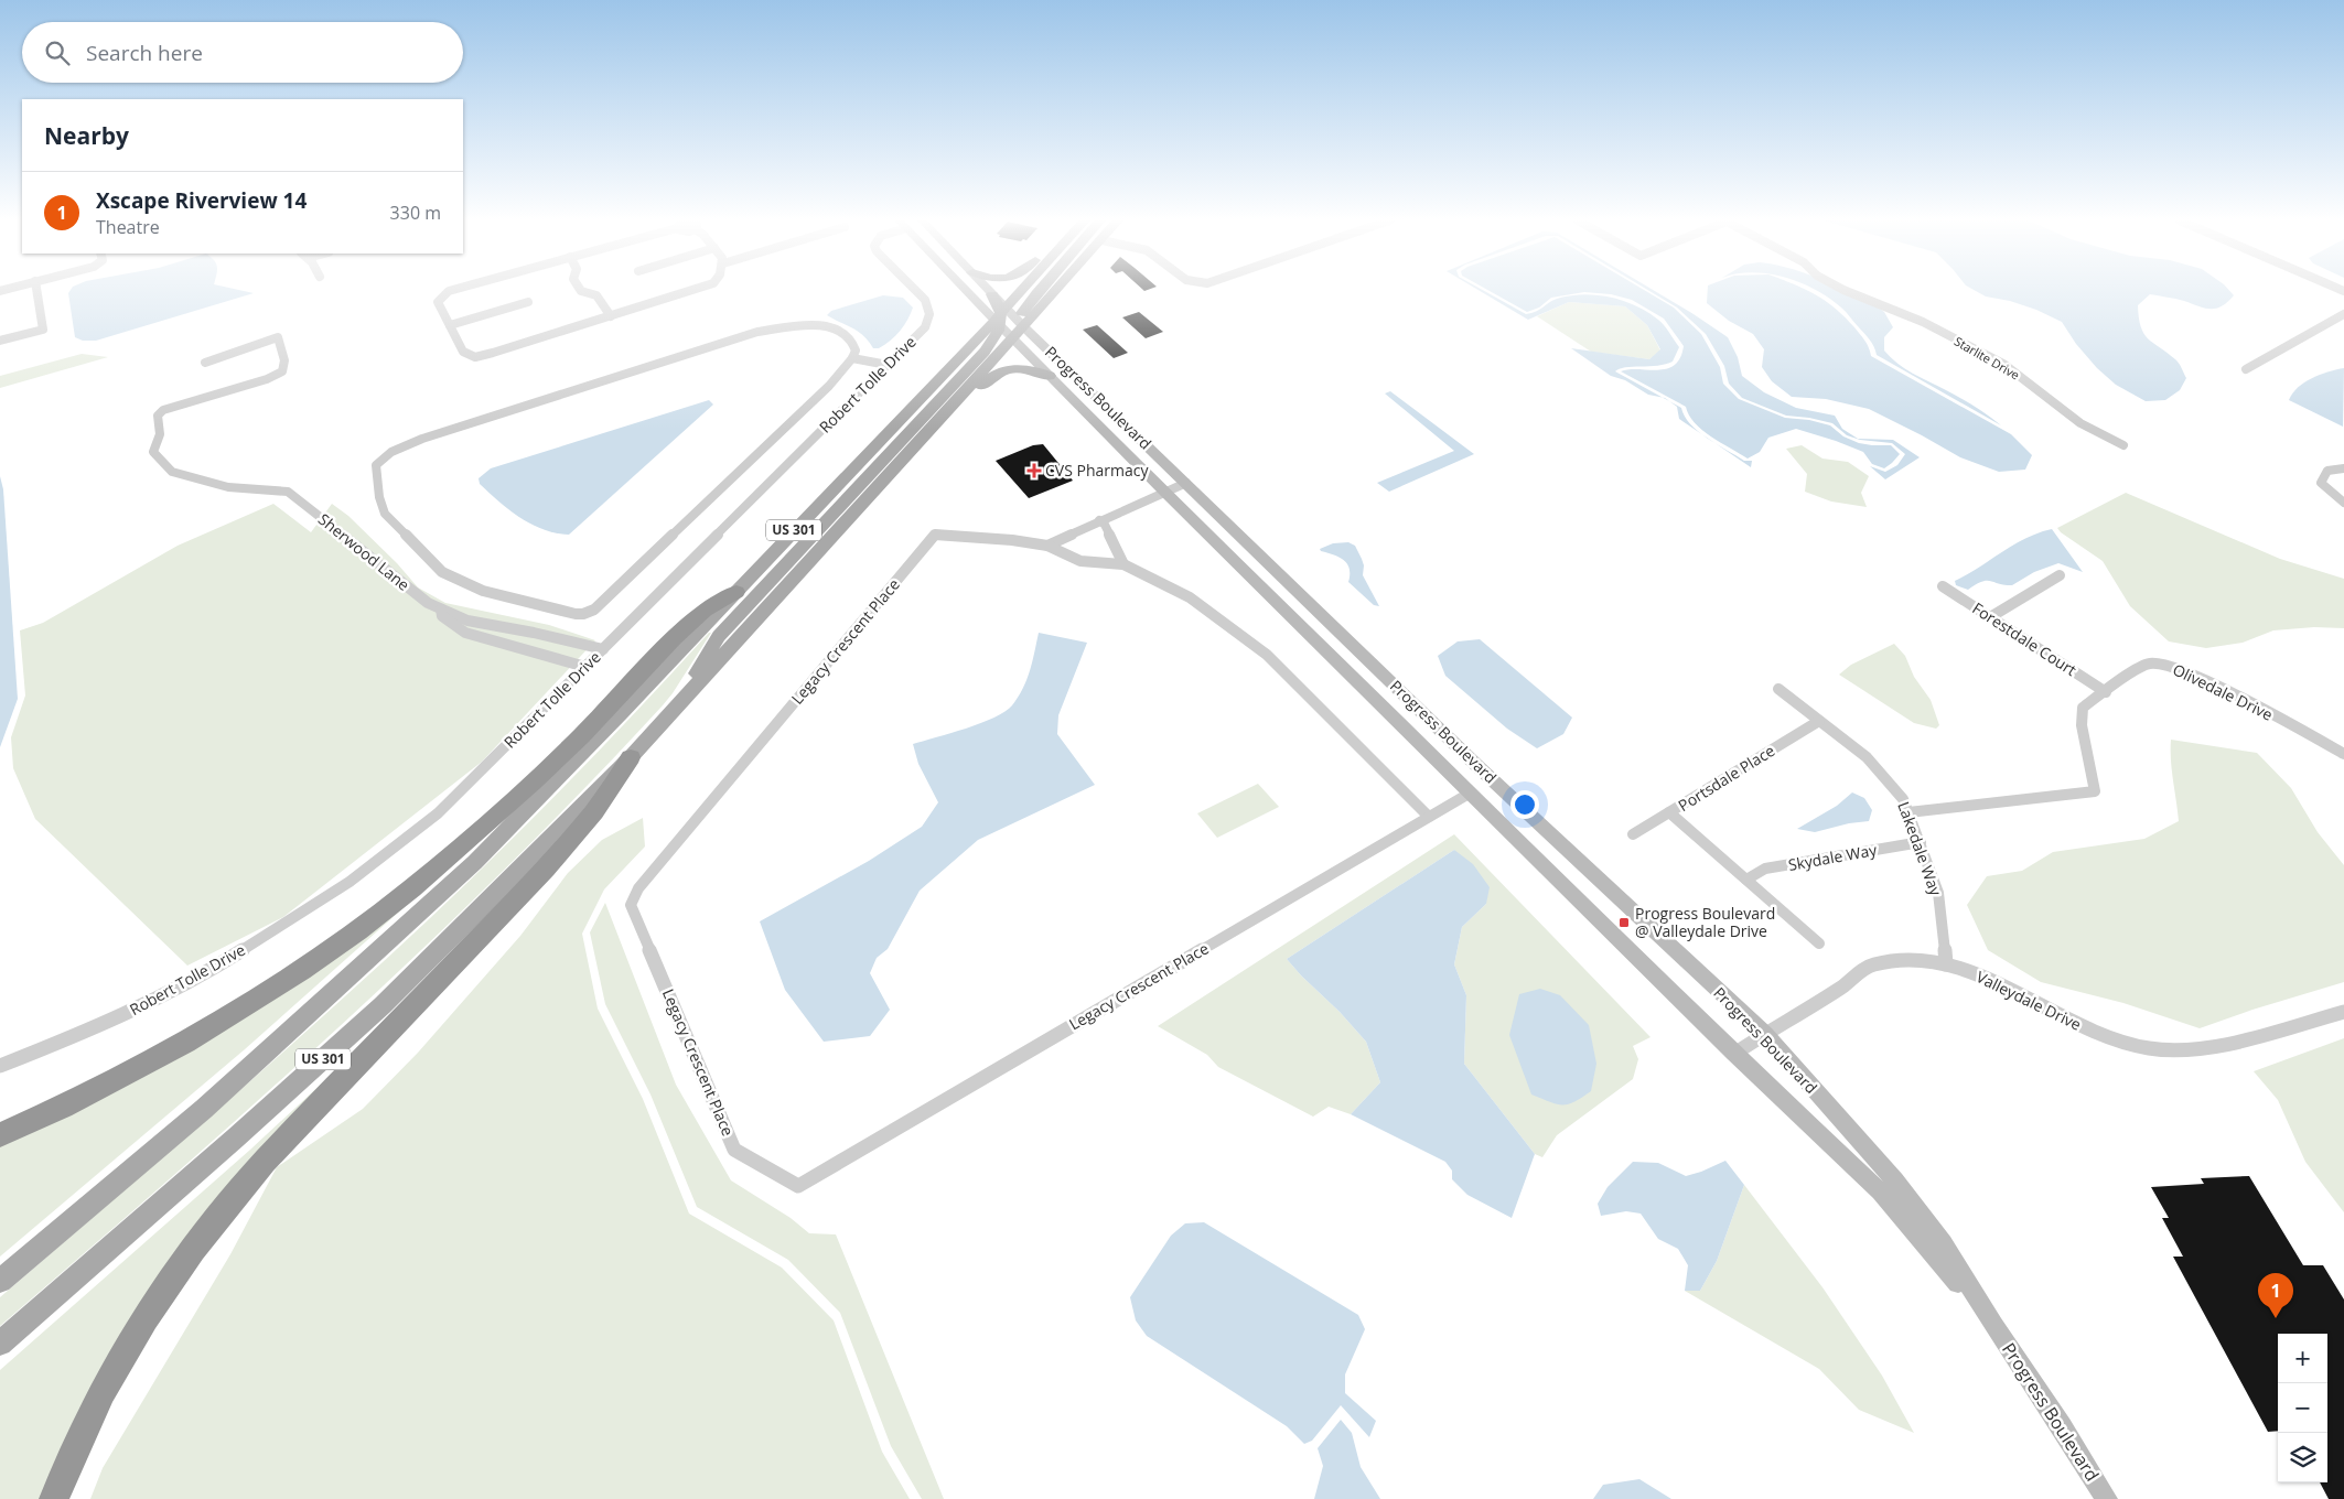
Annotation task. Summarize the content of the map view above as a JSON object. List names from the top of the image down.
{
  "streets": {
    "main road": ["Progress Boulevard", "US 301"],
    "street": [
      "Starlite Drive",
      "Robert Tolle Drive",
      "Sherwood Lane",
      "Forestdale Court",
      "Legacy Crescent Place",
      "Olivedale Drive",
      "Portsdale Place",
      "Lakedale Way",
      "Skydale Way",
      "Valleydale Drive"
    ]
  },
  "crossings": [
    ["Robert Tolle Drive", "Sherwood Lane"],
    ["Progress Boulevard", "US 301"],
    ["Progress Boulevard", "Legacy Crescent Place"],
    ["Progress Boulevard", "Valleydale Drive"],
    ["Forestdale Court", "Olivedale Drive"],
    ["Olivedale Drive", "Lakedale Way"],
    ["Portsdale Place", "Lakedale Way"],
    ["Lakedale Way", "Skydale Way"],
    ["Lakedale Way", "Valleydale Drive"]
  ],
  "places": {
    "health": ["CVS Pharmacy"],
    "transit": ["Progress Boulevard @ Valleydale Drive"]
  },
  "page": {
    "search": "Search here",
    "heading": "Nearby",
    "list": [
      {
        "mark": "1",
        "name": "Xscape Riverview 14",
        "note": "Theatre",
        "value": "330 m"
      }
    ],
    "pins": "1",
    "map_buttons": ["+", "−"]
  }
}
